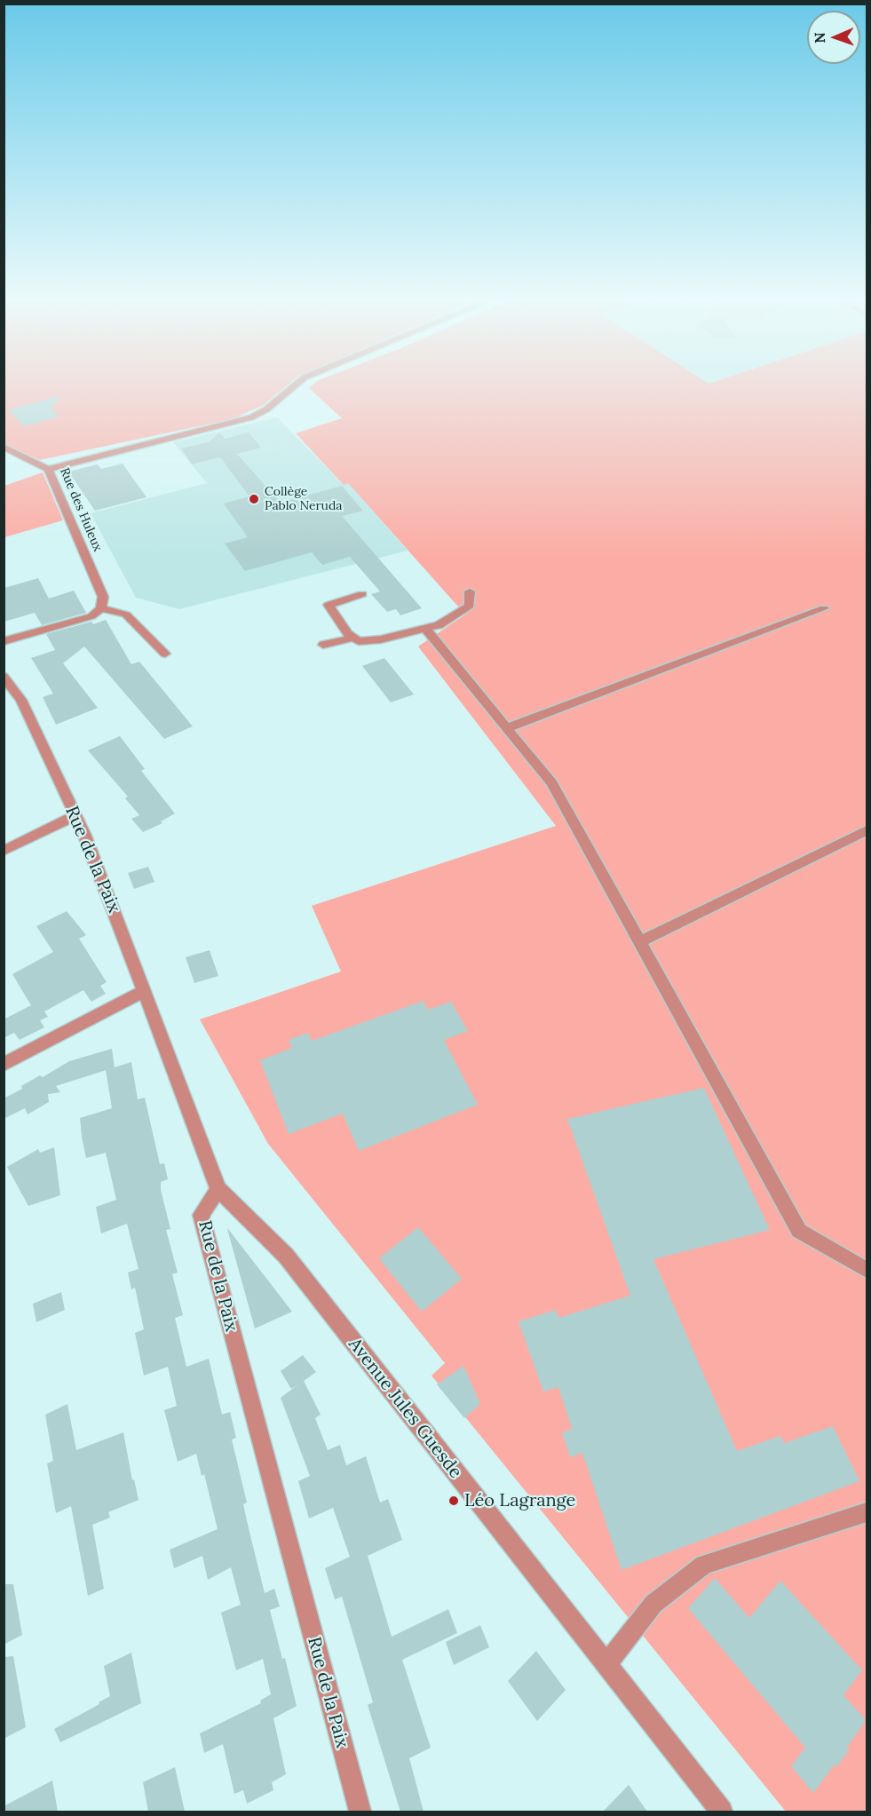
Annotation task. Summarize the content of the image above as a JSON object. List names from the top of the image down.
{
  "streets": {
    "street": ["Rue des Huleux", "Rue de la Paix", "Avenue Jules Guesde"]
  },
  "crossings": [
    ["Rue de la Paix", "Avenue Jules Guesde"]
  ],
  "places": ["Collège Pablo Neruda", "Léo Lagrange"],
  "north": "left"
}
